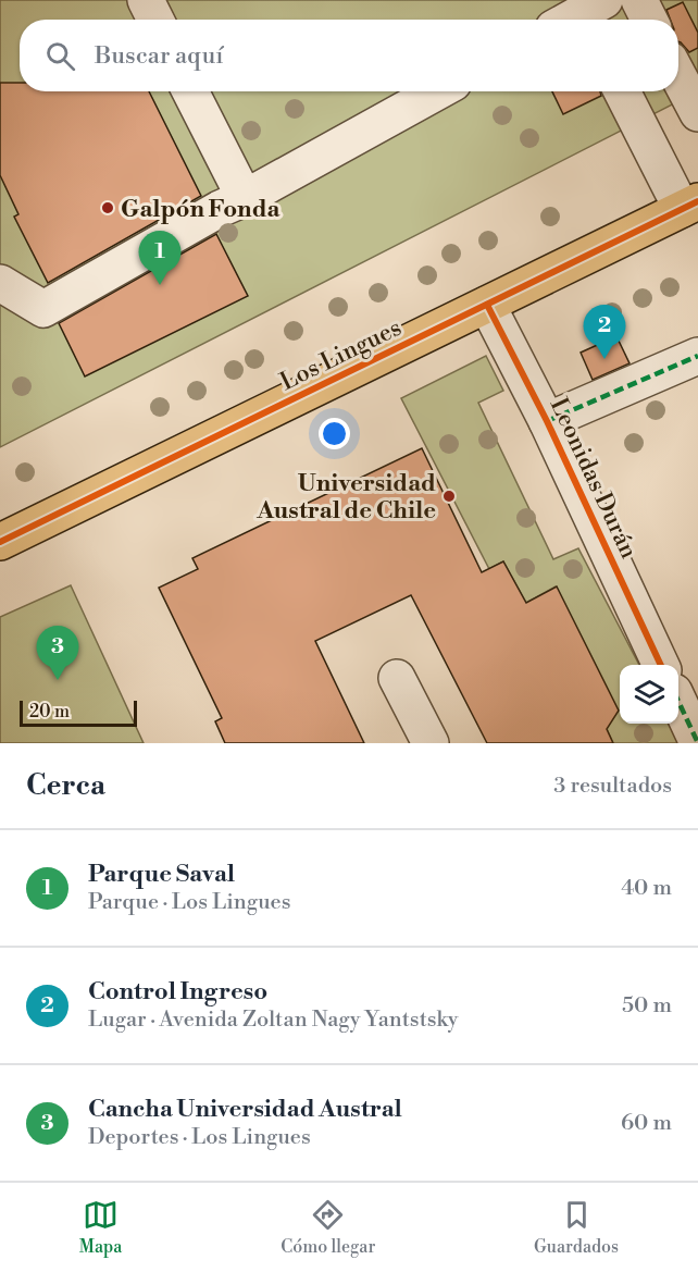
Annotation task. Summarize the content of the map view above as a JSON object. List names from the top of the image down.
{
  "streets": {
    "main road": ["Los Lingues"],
    "street": ["Leonidas Durán"]
  },
  "crossings": [
    ["Los Lingues", "Leonidas Durán"]
  ],
  "places": ["Galpón Fonda", "Universidad Austral de Chile"],
  "scale_bar": "20 m",
  "page": {
    "search": "Buscar aquí",
    "pins": ["1", "2", "3"],
    "scale": "20 m",
    "heading": ["Cerca", "3 resultados"],
    "list": [
      {
        "mark": "1",
        "name": "Parque Saval",
        "note": "Parque · Los Lingues",
        "value": "40 m"
      },
      {
        "mark": "2",
        "name": "Control Ingreso",
        "note": "Lugar · Avenida Zoltan Nagy Yantstsky",
        "value": "50 m"
      },
      {
        "mark": "3",
        "name": "Cancha Universidad Austral",
        "note": "Deportes · Los Lingues",
        "value": "60 m"
      }
    ],
    "nav": ["Mapa", "Cómo llegar", "Guardados"]
  }
}
